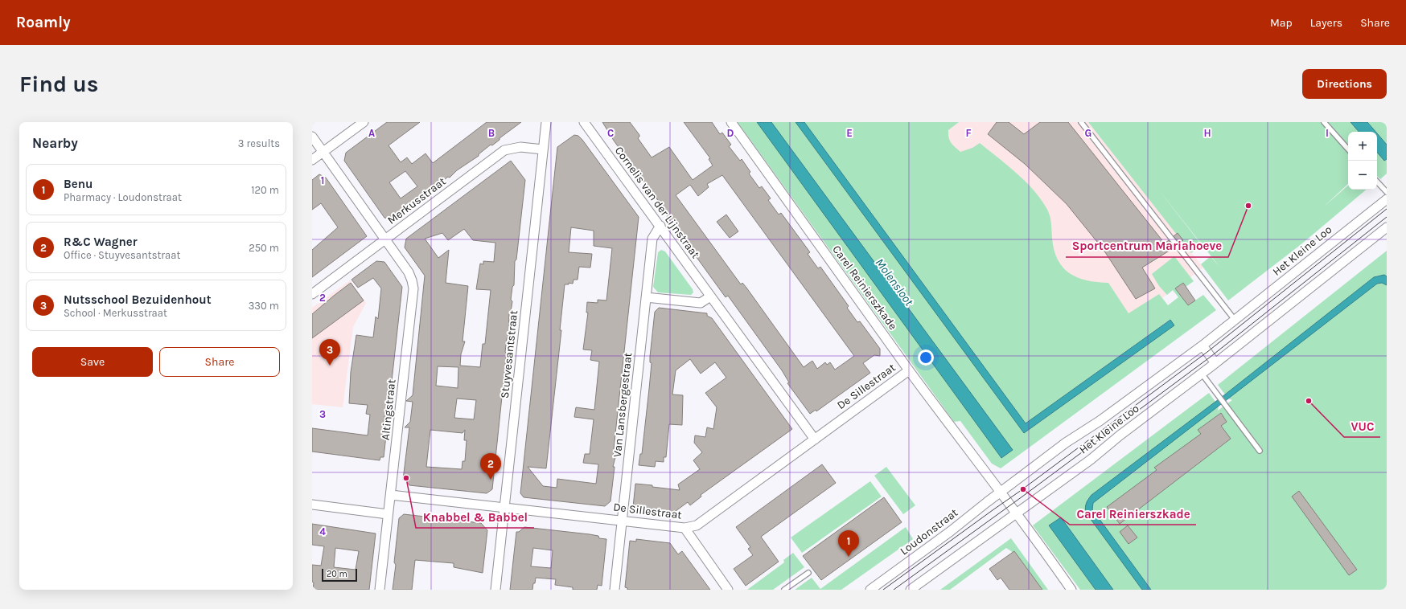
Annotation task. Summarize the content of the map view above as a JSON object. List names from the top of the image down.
{
  "streets": {
    "street": [
      "Merkusstraat",
      "Cornelis van der Lijnstraat",
      "Het Kleine Loo",
      "Carel Reinierszkade",
      "Stuyvesantstraat",
      "De Sillestraat",
      "Van Lansbergestraat",
      "Altingstraat",
      "Loudonstraat"
    ]
  },
  "crossings": [
    ["Merkusstraat", "Stuyvesantstraat"],
    ["Merkusstraat", "Altingstraat"],
    ["Cornelis van der Lijnstraat", "De Sillestraat"],
    ["Cornelis van der Lijnstraat", "Van Lansbergestraat"],
    ["Het Kleine Loo", "Carel Reinierszkade"],
    ["Het Kleine Loo", "Loudonstraat"],
    ["Carel Reinierszkade", "De Sillestraat"],
    ["Carel Reinierszkade", "Loudonstraat"],
    ["Stuyvesantstraat", "De Sillestraat"],
    ["De Sillestraat", "Van Lansbergestraat"],
    ["De Sillestraat", "Altingstraat"]
  ],
  "water": ["Molensloot"],
  "places": [
    "Sportcentrum Mariahoeve",
    "VUC",
    "Knabbel & Babbel",
    "Carel Reinierszkade"
  ],
  "scale_bar": "20 m",
  "page": {
    "header": "Roamly",
    "nav": ["Map", "Layers", "Share"],
    "buttons": [
      "Directions",
      ["Save", "Share"]
    ],
    "title": "Find us",
    "heading": ["Nearby", "3 results"],
    "map_buttons": ["+", "−"],
    "list": [
      {
        "mark": "1",
        "name": "Benu",
        "note": "Pharmacy · Loudonstraat",
        "value": "120 m"
      },
      {
        "mark": "2",
        "name": "R&C Wagner",
        "note": "Office · Stuyvesantstraat",
        "value": "250 m"
      },
      {
        "mark": "3",
        "name": "Nutsschool Bezuidenhout",
        "note": "School · Merkusstraat",
        "value": "330 m"
      }
    ],
    "pins": ["3", "2", "1"],
    "scale": "20 m"
  },
  "grid": {
    "columns": [
      "A",
      "B",
      "C",
      "D",
      "E",
      "F",
      "G",
      "H",
      "I"
    ],
    "rows": [
      "1",
      "2",
      "3",
      "4"
    ]
  }
}
